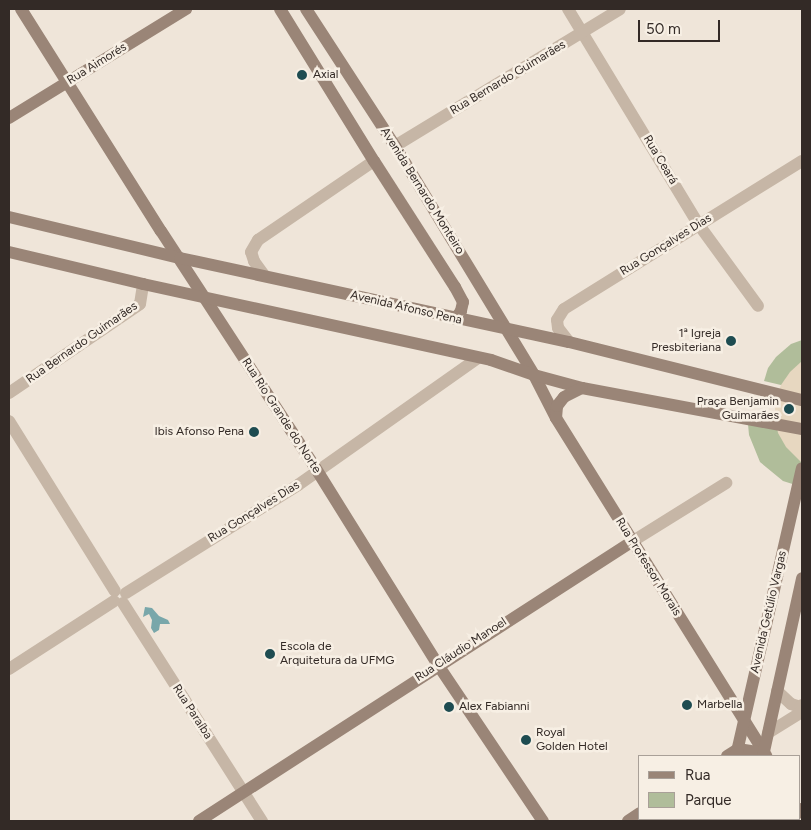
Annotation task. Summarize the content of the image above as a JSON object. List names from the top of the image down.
{
  "streets": {
    "street": [
      "Rua Aimorés",
      "Rua Bernardo Guimarães",
      "Rua Ceará",
      "Avenida Bernardo Monteiro",
      "Rua Gonçalves Dias",
      "Avenida Afonso Pena",
      "Rua Rio Grande do Norte",
      "Rua Professor Morais",
      "Avenida Getúlio Vargas",
      "Rua Cláudio Manoel",
      "Rua Paraíba"
    ]
  },
  "crossings": [
    ["Rua Aimorés", "Rua Rio Grande do Norte"],
    ["Rua Bernardo Guimarães", "Rua Ceará"],
    ["Rua Bernardo Guimarães", "Avenida Bernardo Monteiro"],
    ["Rua Ceará", "Rua Gonçalves Dias"],
    ["Avenida Bernardo Monteiro", "Avenida Afonso Pena"],
    ["Avenida Bernardo Monteiro", "Rua Professor Morais"],
    ["Rua Gonçalves Dias", "Avenida Afonso Pena"],
    ["Rua Gonçalves Dias", "Rua Rio Grande do Norte"],
    ["Rua Gonçalves Dias", "Rua Paraíba"],
    ["Avenida Afonso Pena", "Rua Rio Grande do Norte"],
    ["Rua Rio Grande do Norte", "Rua Cláudio Manoel"],
    ["Rua Professor Morais", "Avenida Getúlio Vargas"],
    ["Rua Professor Morais", "Rua Cláudio Manoel"],
    ["Rua Cláudio Manoel", "Rua Paraíba"]
  ],
  "places": [
    "Axial",
    "1ª Igreja Presbiteriana",
    "Praça Benjamin Guimarães",
    "Ibis Afonso Pena",
    "Escola de Arquitetura da UFMG",
    "Marbella",
    "Alex Fabianni",
    "Royal Golden Hotel"
  ],
  "legend": ["Rua", "Parque"],
  "scale_bar": "50 m"
}
